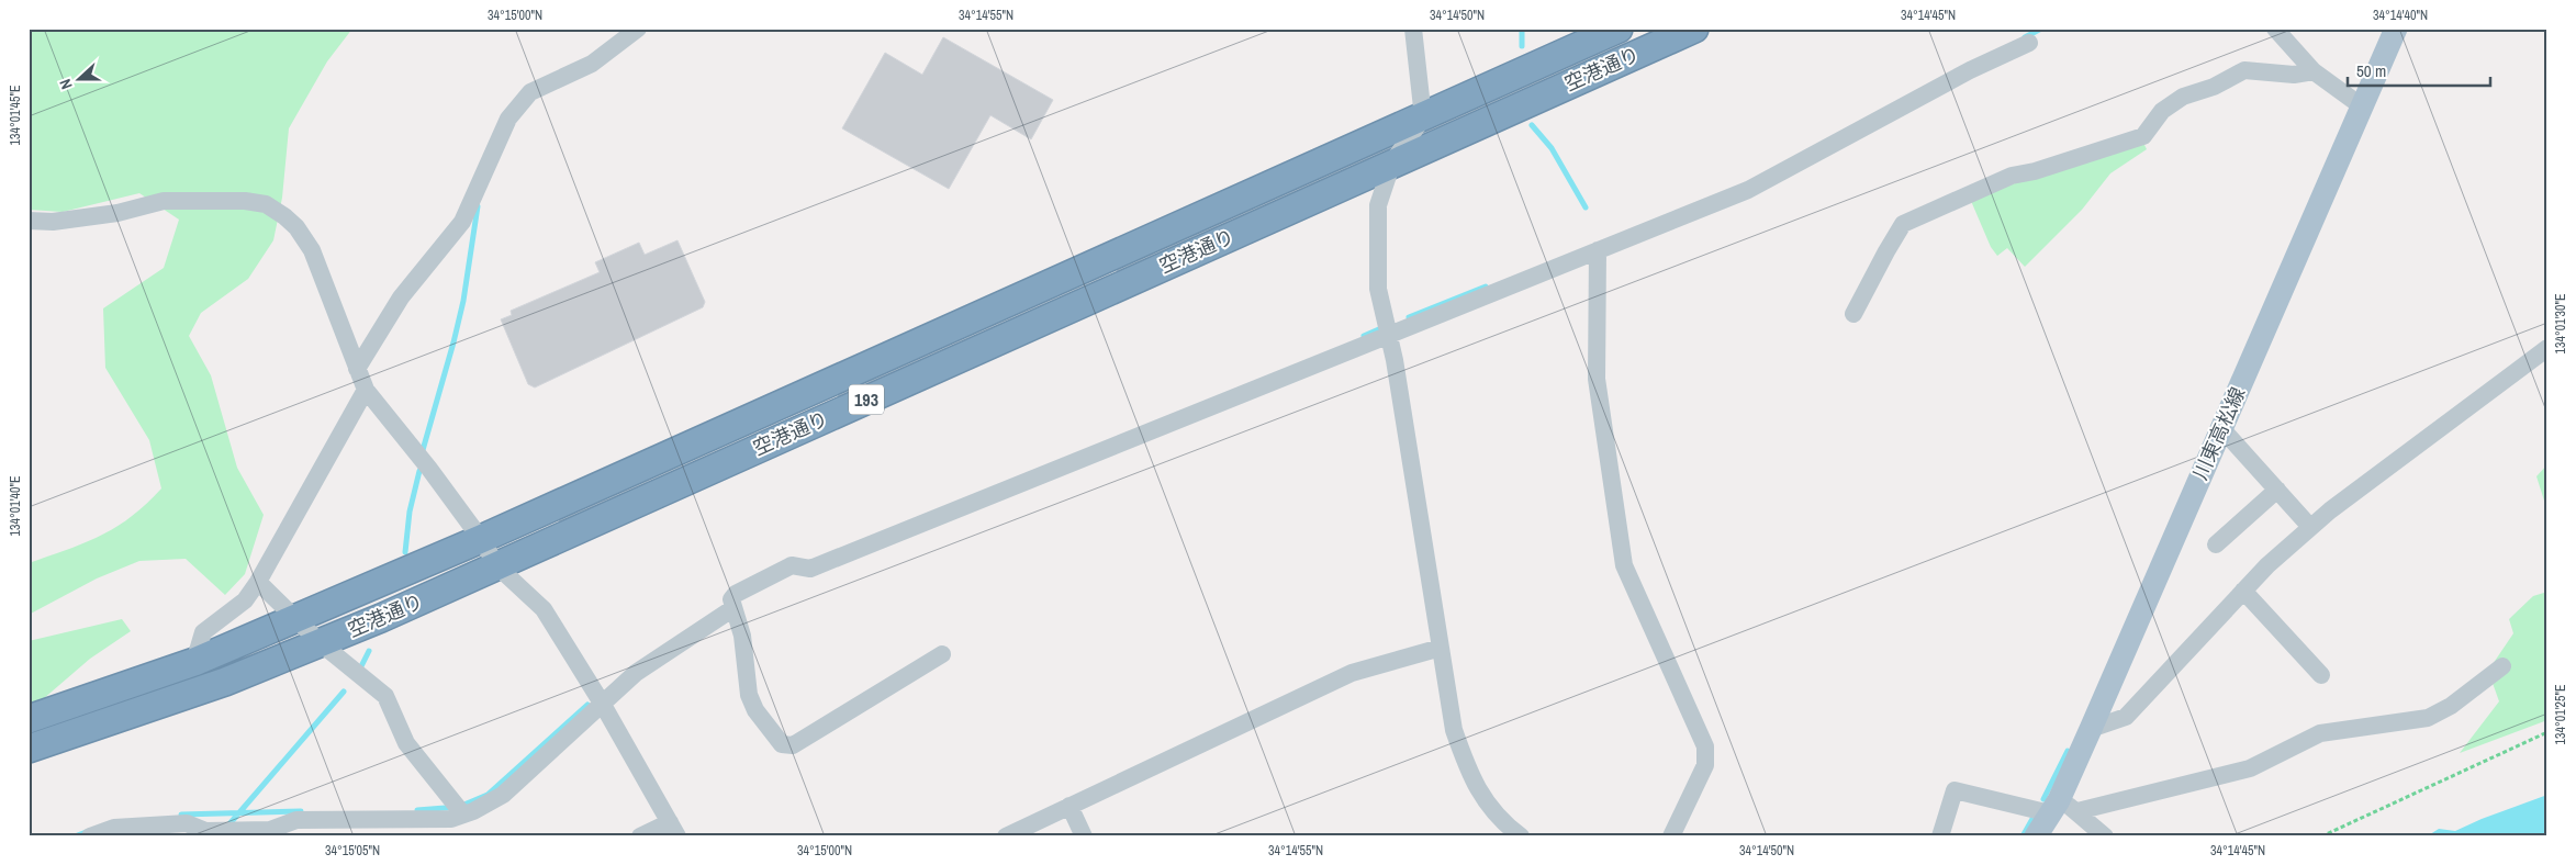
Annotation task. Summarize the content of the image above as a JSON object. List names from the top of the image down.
{
  "streets": {
    "highway": ["空港通り", "193"],
    "main road": ["川東高松線"]
  },
  "scale_bar": "50 m",
  "north": "left",
  "coordinates": [
    "34°15'00\"N",
    "34°14'55\"N",
    "34°14'50\"N",
    "34°14'45\"N",
    "34°14'40\"N",
    "134°01'45\"E",
    "134°01'30\"E",
    "134°01'40\"E",
    "134°01'25\"E",
    "34°15'05\"N"
  ]
}
